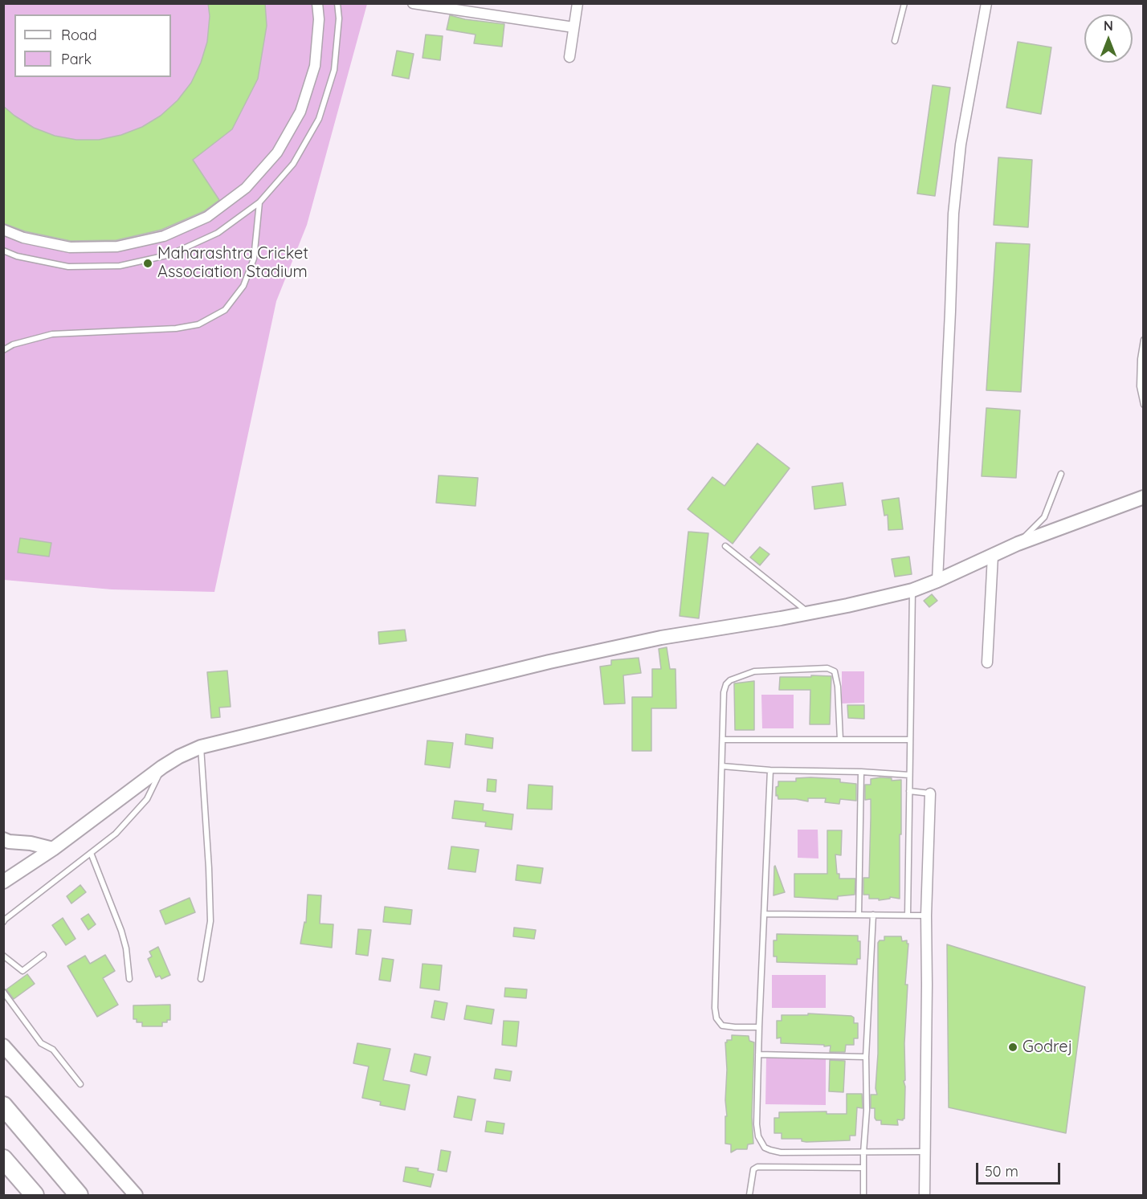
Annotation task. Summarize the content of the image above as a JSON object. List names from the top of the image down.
{
  "places": ["Maharashtra Cricket Association Stadium", "Godrej"],
  "legend": ["Road", "Park"],
  "scale_bar": "50 m",
  "north": "top"
}
